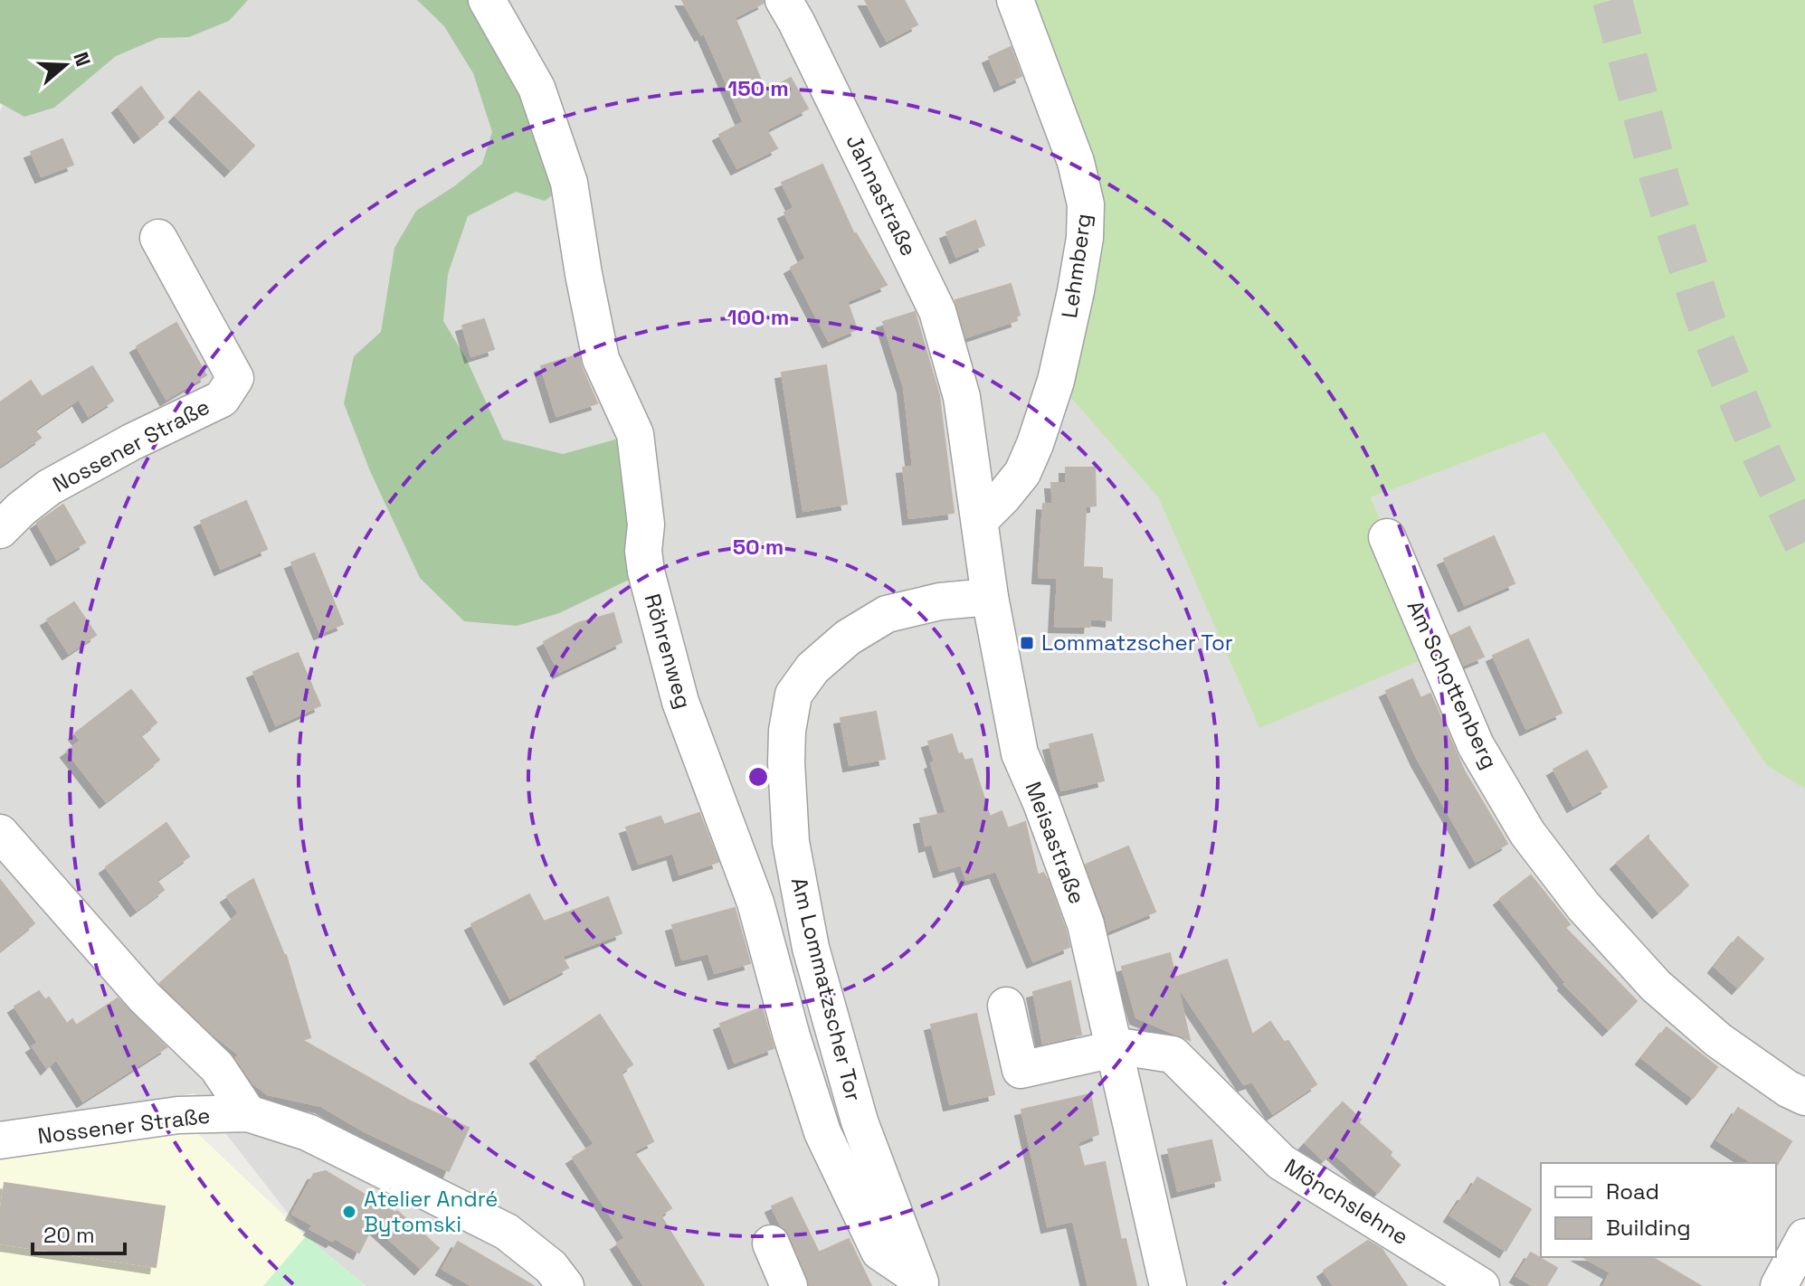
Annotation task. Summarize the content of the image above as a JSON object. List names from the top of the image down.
{
  "streets": {
    "street": [
      "Jahnastraße",
      "Lehmberg",
      "Nossener Straße",
      "Röhrenweg",
      "Am Schottenberg",
      "Meisastraße",
      "Am Lommatzscher Tor",
      "Mönchslehne"
    ]
  },
  "crossings": [
    ["Jahnastraße", "Meisastraße"],
    ["Lehmberg", "Meisastraße"],
    ["Röhrenweg", "Am Lommatzscher Tor"],
    ["Meisastraße", "Am Lommatzscher Tor"],
    ["Meisastraße", "Mönchslehne"]
  ],
  "places": {
    "transit": ["Lommatzscher Tor"],
    "other": ["Atelier André Bytomski"]
  },
  "legend": ["Road", "Building"],
  "scale_bar": "20 m",
  "north": "right",
  "rings": ["150 m", "100 m", "50 m"]
}
